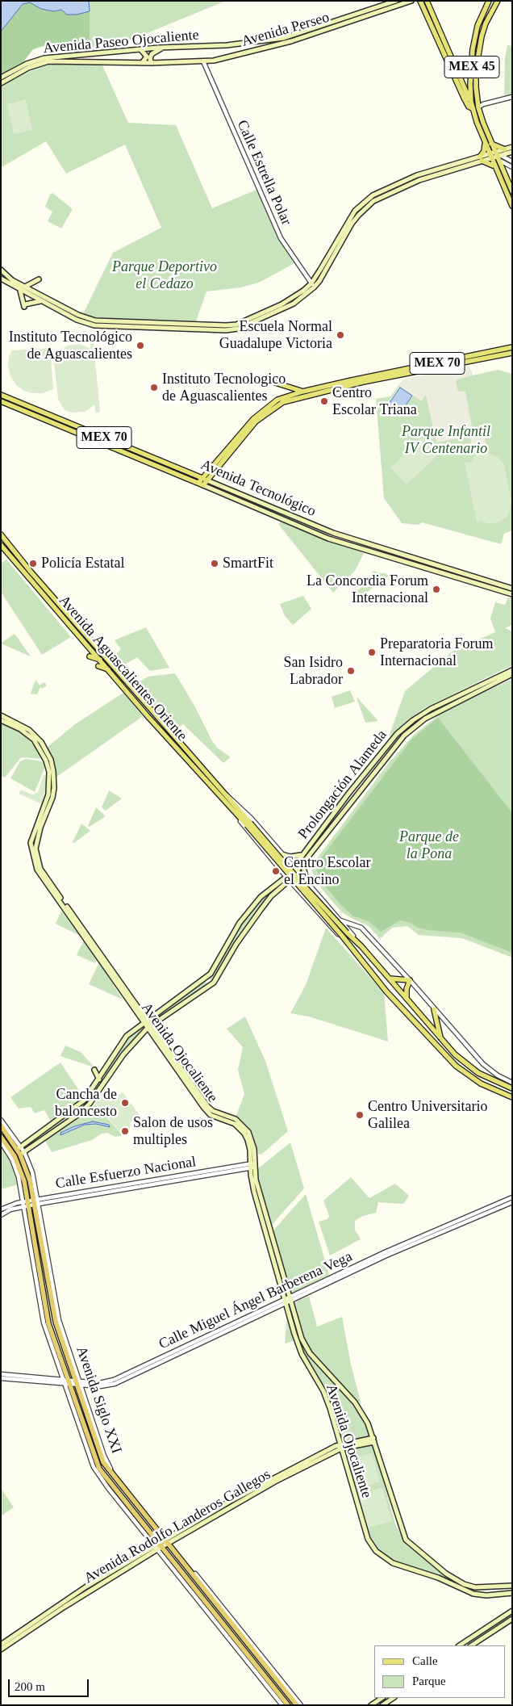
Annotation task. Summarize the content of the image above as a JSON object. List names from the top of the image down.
{
  "streets": {
    "highway": ["Avenida Siglo XXI"],
    "main road": [
      "Avenida Perseo",
      "Avenida Paseo Ojocaliente",
      "MEX 45",
      "MEX 70",
      "Avenida Tecnológico",
      "Avenida Aguascalientes Oriente",
      "Prolongación Alameda",
      "Avenida Ojocaliente",
      "Avenida Rodolfo Landeros Gallegos"
    ],
    "street": ["Calle Estrella Polar", "Calle Esfuerzo Nacional", "Calle Miguel Ángel Barberena Vega"]
  },
  "crossings": [
    ["Avenida Perseo", "Avenida Paseo Ojocaliente"],
    ["Avenida Paseo Ojocaliente", "Calle Estrella Polar"],
    ["MEX 70", "Avenida Tecnológico"],
    ["Avenida Aguascalientes Oriente", "Prolongación Alameda"],
    ["Prolongación Alameda", "Avenida Ojocaliente"],
    ["Prolongación Alameda", "Avenida Siglo XXI"],
    ["Avenida Ojocaliente", "Calle Esfuerzo Nacional"],
    ["Avenida Ojocaliente", "Calle Miguel Ángel Barberena Vega"],
    ["Avenida Ojocaliente", "Avenida Rodolfo Landeros Gallegos"],
    ["Calle Esfuerzo Nacional", "Avenida Siglo XXI"],
    ["Calle Miguel Ángel Barberena Vega", "Avenida Siglo XXI"],
    ["Avenida Siglo XXI", "Avenida Rodolfo Landeros Gallegos"]
  ],
  "parks": ["Parque Deportivo el Cedazo", "Parque Infantil IV Centenario", "Parque de la Pona"],
  "places": [
    "Escuela Normal Guadalupe Victoria",
    "Instituto Tecnológico de Aguascalientes",
    "Instituto Tecnologico de Aguascalientes",
    "Centro Escolar Triana",
    "Policía Estatal",
    "SmartFit",
    "La Concordia Forum Internacional",
    "Preparatoria Forum Internacional",
    "San Isidro Labrador",
    "Centro Escolar el Encino",
    "Cancha de baloncesto",
    "Centro Universitario Galilea",
    "Salon de usos multiples"
  ],
  "legend": ["Calle", "Parque"],
  "scale_bar": "200 m"
}
